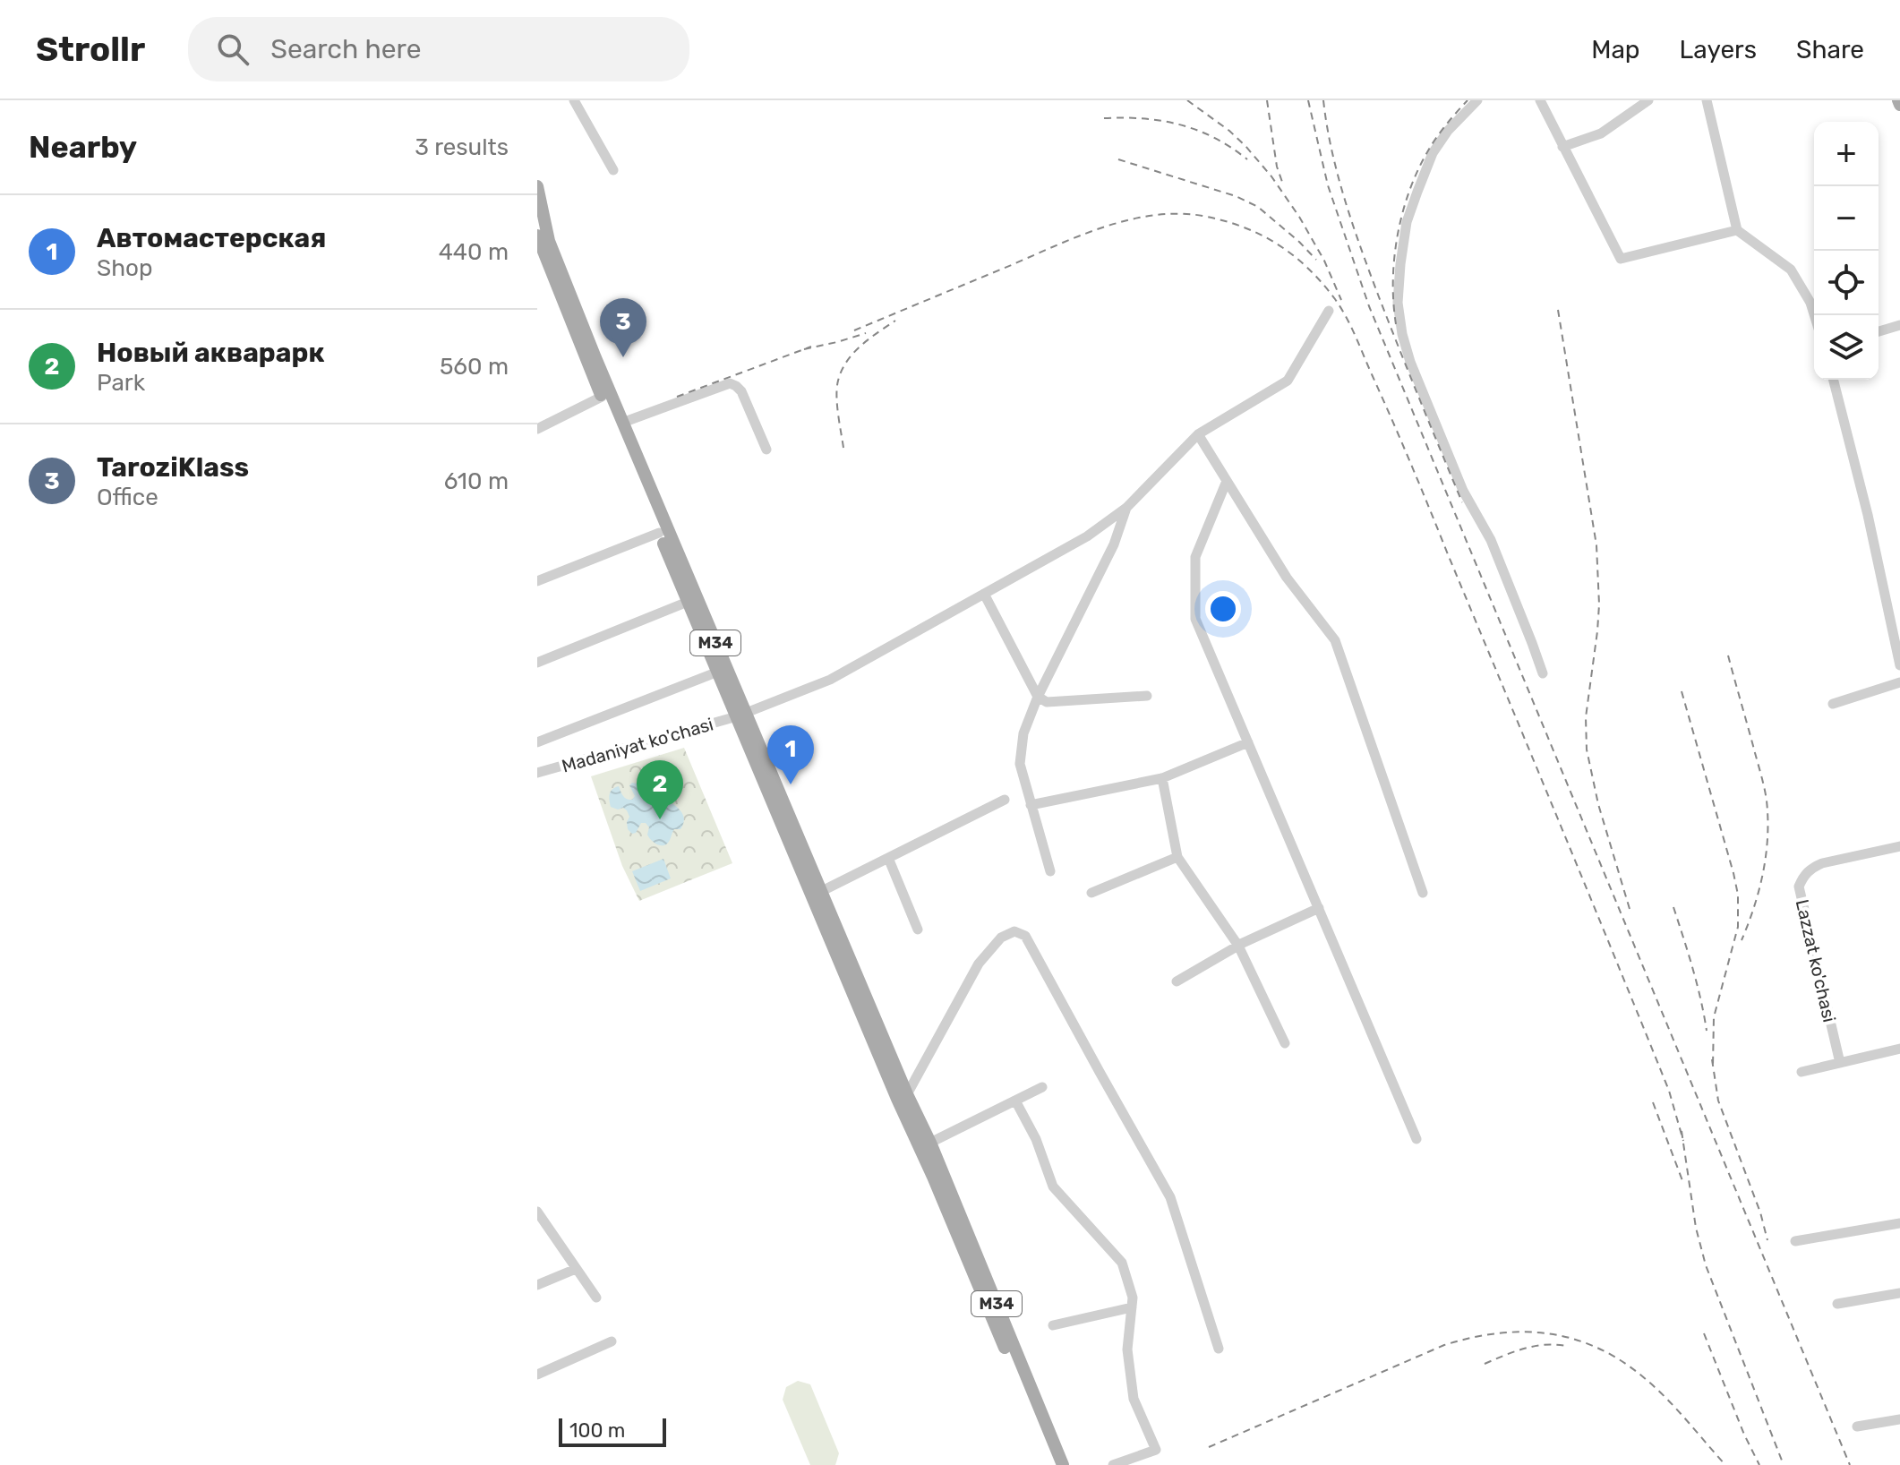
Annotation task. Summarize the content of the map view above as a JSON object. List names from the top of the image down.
{
  "streets": {
    "main road": ["M34"],
    "street": ["Madaniyat ko'chasi", "Lazzat ko'chasi"]
  },
  "crossings": [
    ["M34", "Madaniyat ko'chasi"]
  ],
  "scale_bar": "100 m",
  "page": {
    "header": "Strollr",
    "search": "Search here",
    "nav": ["Map", "Layers", "Share"],
    "heading": ["Nearby", "3 results"],
    "map_buttons": ["+", "−"],
    "list": [
      {
        "mark": "1",
        "name": "Автомастерская",
        "note": "Shop",
        "value": "440 m"
      },
      {
        "mark": "2",
        "name": "Новый акварарк",
        "note": "Park",
        "value": "560 m"
      },
      {
        "mark": "3",
        "name": "TaroziKlass",
        "note": "Office",
        "value": "610 m"
      }
    ],
    "pins": ["3", "1", "2"],
    "scale": "100 m"
  }
}
